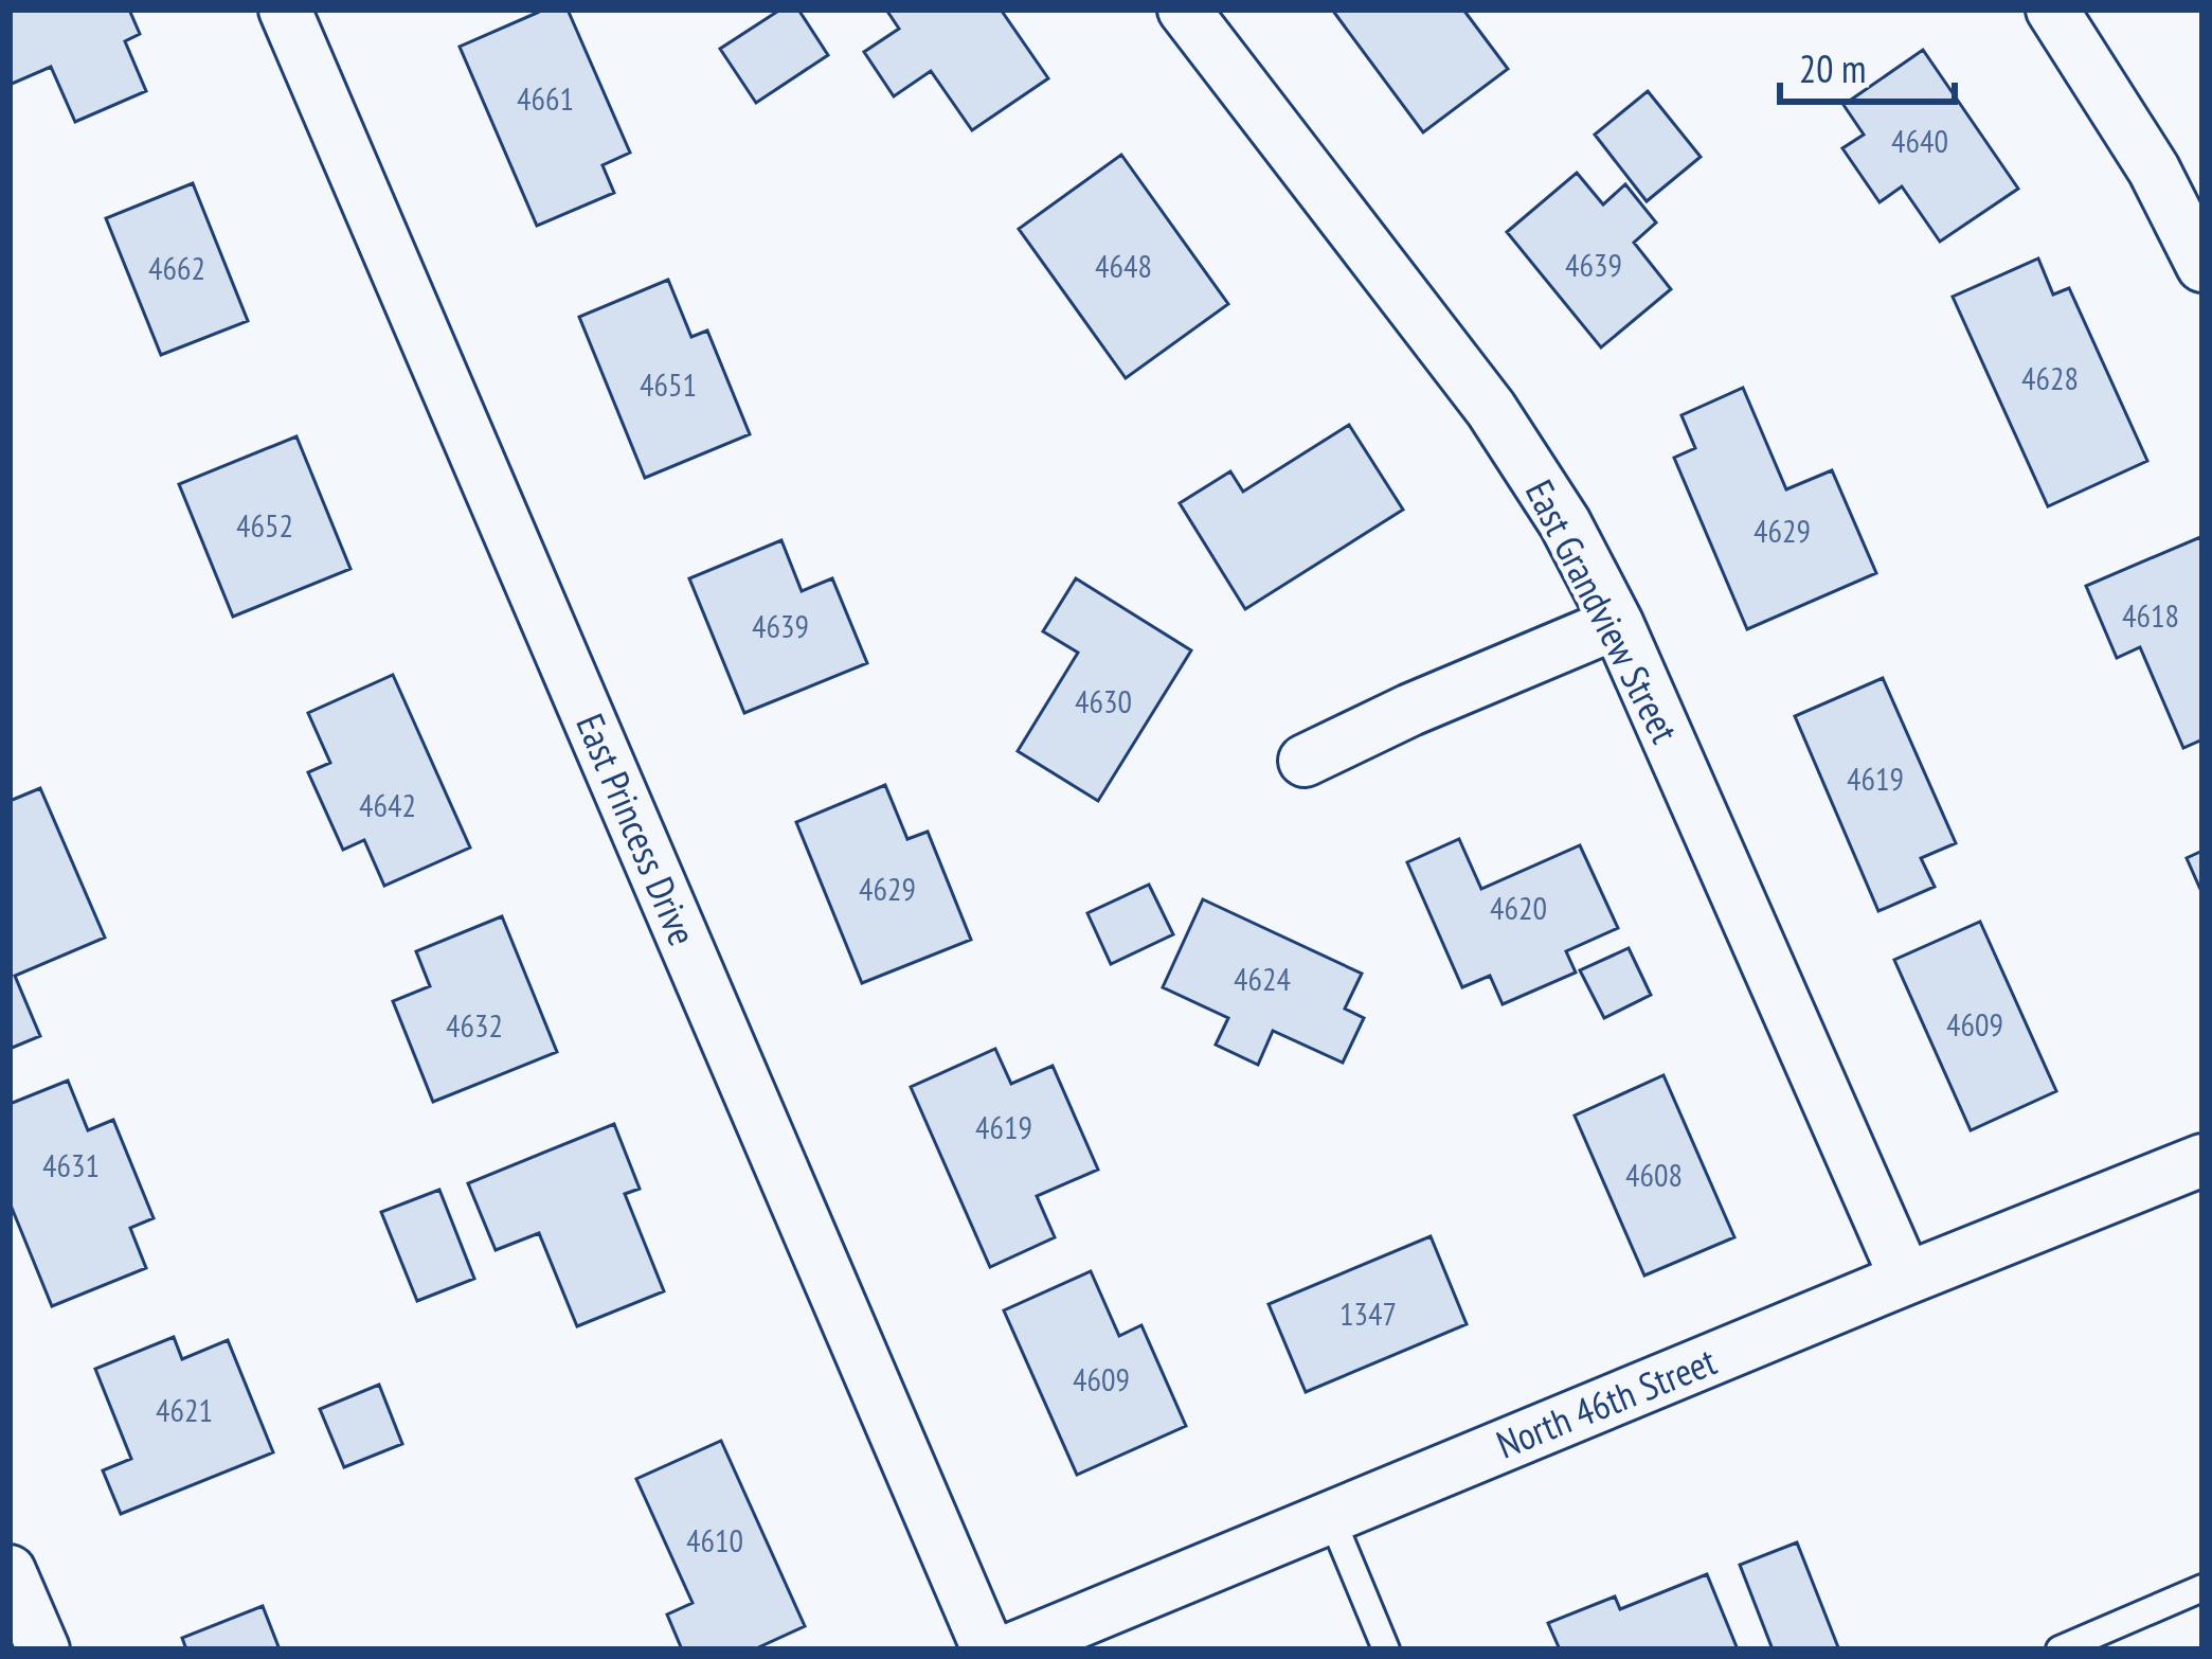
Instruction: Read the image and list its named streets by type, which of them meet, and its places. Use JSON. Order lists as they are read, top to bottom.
{
  "streets": {
    "street": ["East Grandview Street", "East Princess Drive", "North 46th Street"]
  },
  "crossings": [
    ["East Grandview Street", "North 46th Street"]
  ],
  "house_numbers": [
    "4661",
    "4640",
    "4639",
    "4648",
    "4662",
    "4628",
    "4651",
    "4652",
    "4629",
    "4618",
    "4639",
    "4630",
    "4619",
    "4642",
    "4629",
    "4620",
    "4624",
    "4609",
    "4632",
    "4619",
    "4631",
    "4608",
    "1347",
    "4609",
    "4621",
    "4610"
  ],
  "scale_bar": "20 m"
}
